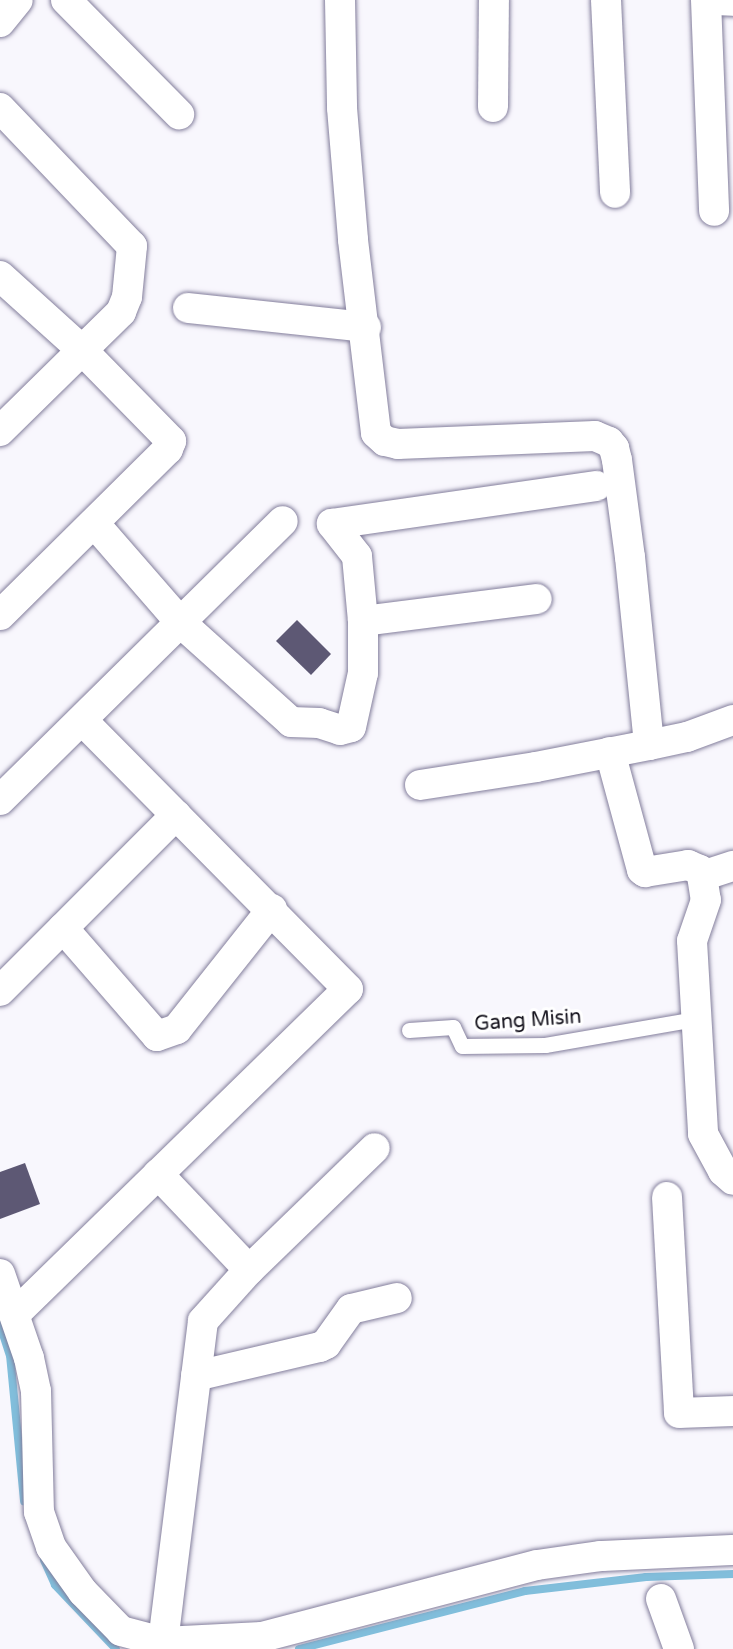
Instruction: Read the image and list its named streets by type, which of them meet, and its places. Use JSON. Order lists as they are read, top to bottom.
{
  "streets": {
    "lane": ["Gang Misin"]
  }
}
